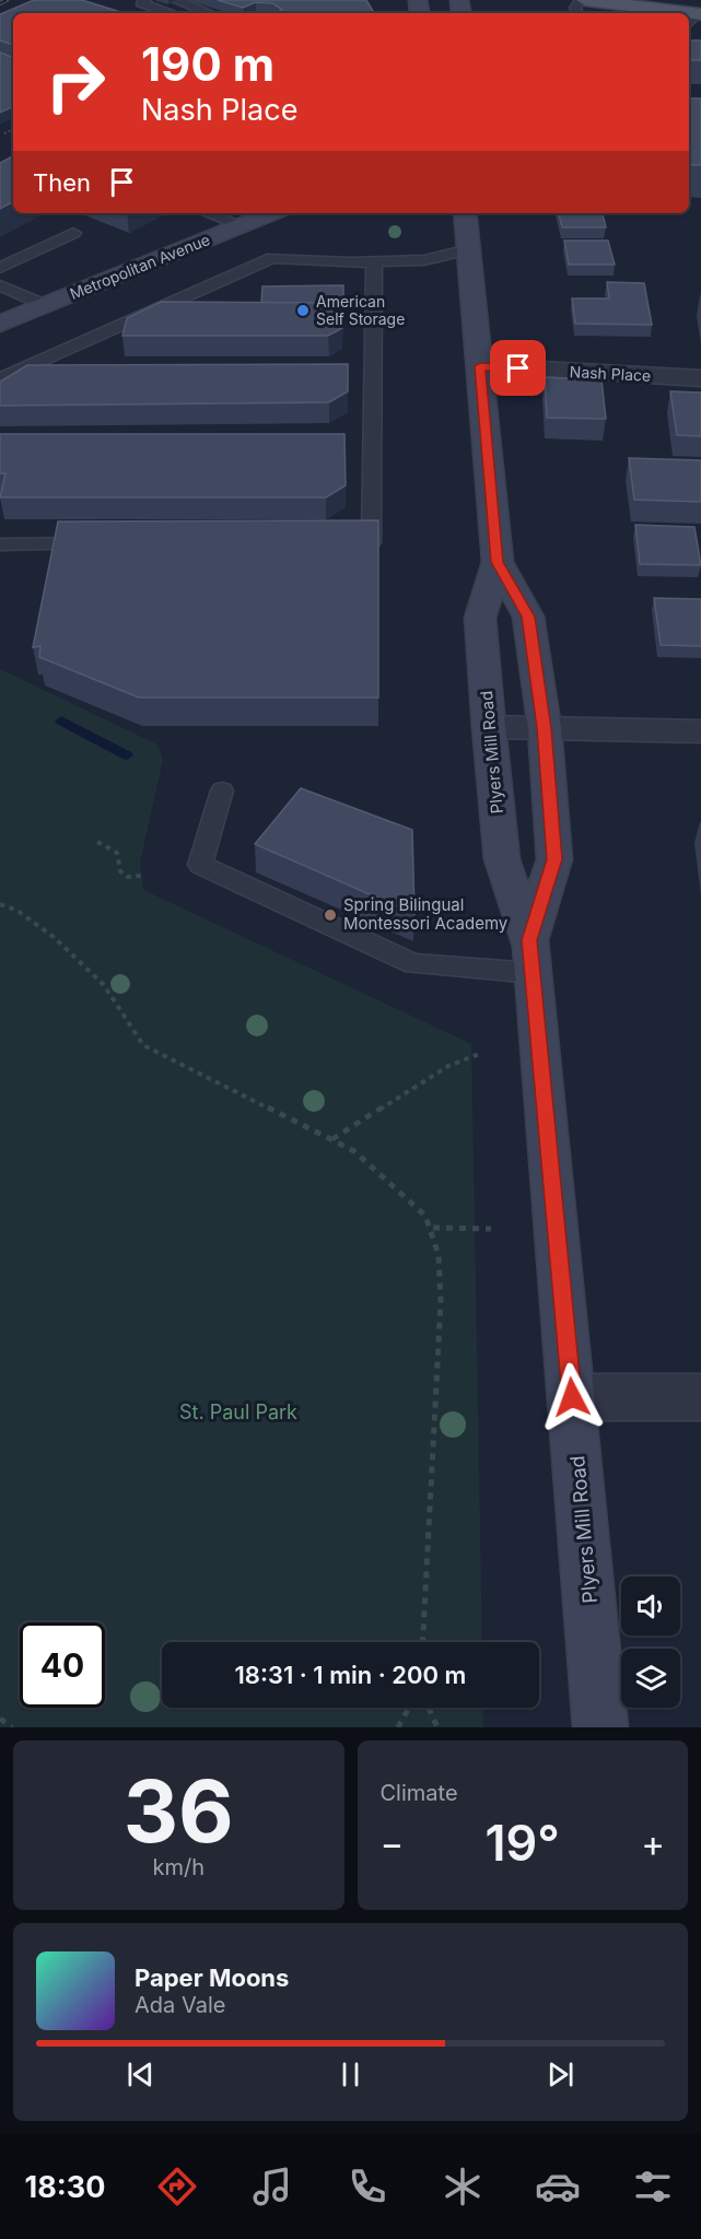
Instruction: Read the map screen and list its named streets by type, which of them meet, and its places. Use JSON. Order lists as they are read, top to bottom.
{
  "streets": {
    "street": ["Metropolitan Avenue", "Nash Place", "Plyers Mill Road"]
  },
  "crossings": [
    ["Nash Place", "Plyers Mill Road"]
  ],
  "parks": ["St. Paul Park"],
  "places": ["American Self Storage", "Spring Bilingual Montessori Academy"],
  "page": {
    "turn": ["190 m", "Nash Place"],
    "then": "Then",
    "limit": "40",
    "trip": "18:31 · 1 min · 200 m",
    "tile": [
      ["36", "km/h"],
      "Climate"
    ],
    "heat": ["−", "19°", "+"],
    "song": ["Paper Moons", "Ada Vale"],
    "tabs": "18:30"
  }
}
